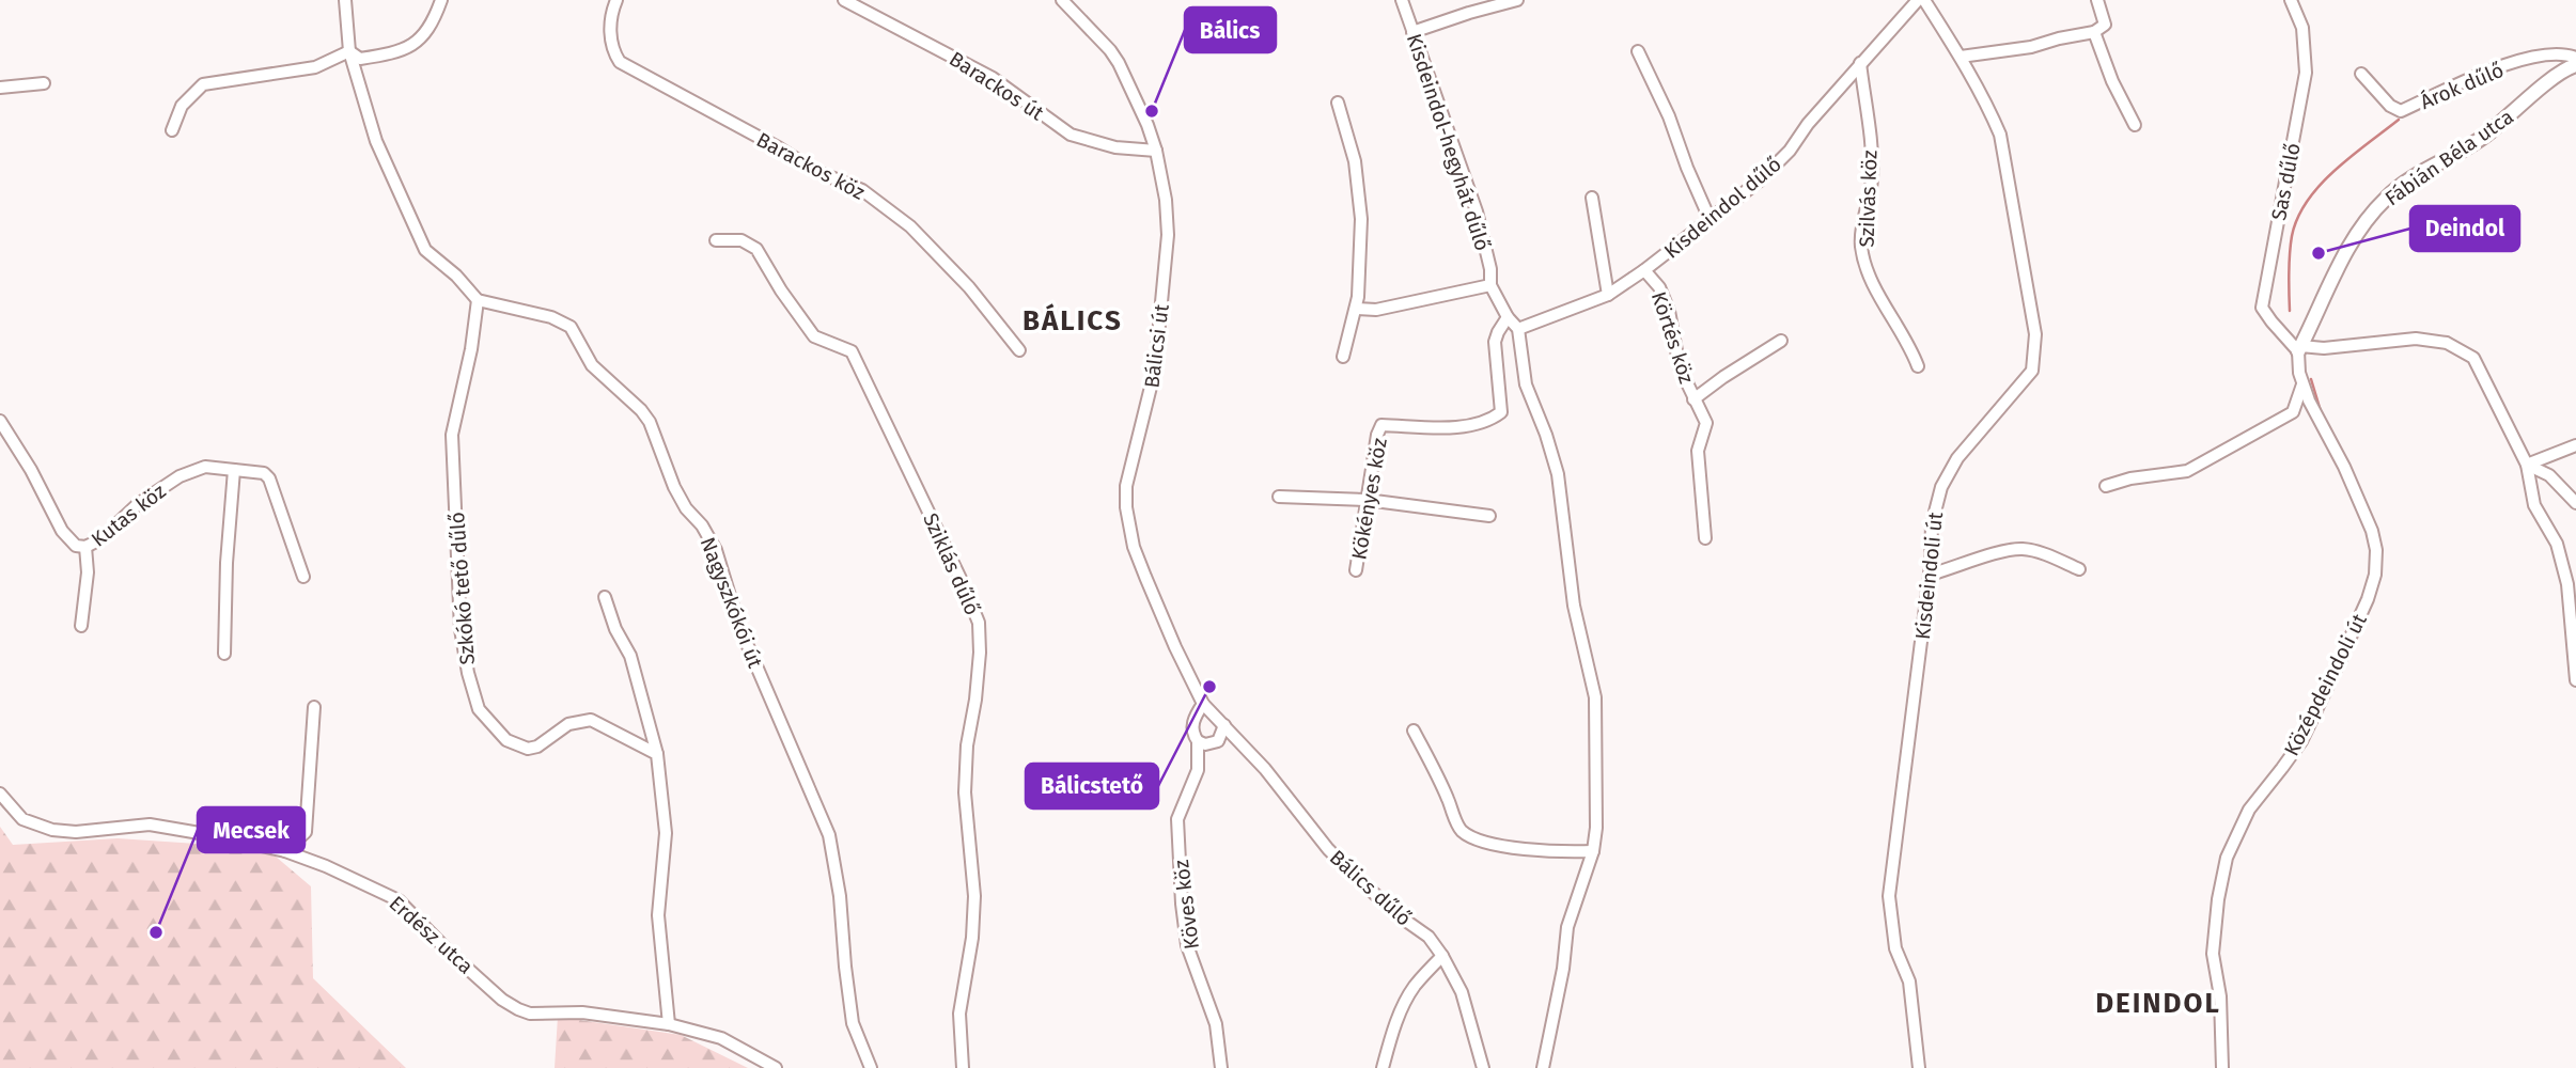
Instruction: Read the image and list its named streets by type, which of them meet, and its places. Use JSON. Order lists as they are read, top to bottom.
{
  "streets": {
    "street": [
      "Barackos út",
      "Árok dűlő",
      "Kisdeindol-hegyhát dűlő",
      "Fábián Béla utca",
      "Barackos köz",
      "Sas dűlő",
      "Szilvás köz",
      "Kisdeindol dűlő",
      "Körtés köz",
      "Bálicsi út",
      "Kökényes köz",
      "Kutas köz",
      "Sziklás dűlő",
      "Kisdeindoli út",
      "Szkókó tető dűlő",
      "Nagyszkókói út",
      "Középdeindoli út",
      "Bálics dűlő",
      "Köves köz",
      "Erdész utca"
    ]
  },
  "crossings": [
    ["Barackos út", "Bálicsi út"],
    ["Kisdeindol-hegyhát dűlő", "Kisdeindol dűlő"],
    ["Kisdeindol-hegyhát dűlő", "Kökényes köz"],
    ["Fábián Béla utca", "Sas dűlő"],
    ["Fábián Béla utca", "Középdeindoli út"],
    ["Sas dűlő", "Középdeindoli út"],
    ["Szilvás köz", "Kisdeindol dűlő"],
    ["Kisdeindol dűlő", "Körtés köz"],
    ["Bálicsi út", "Bálics dűlő"],
    ["Szkókó tető dűlő", "Nagyszkókói út"]
  ],
  "districts": ["BÁLICS", "DEINDOL"],
  "places": [
    "Bálics",
    "Deindol",
    "Bálicstető",
    "Mecsek"
  ]
}
